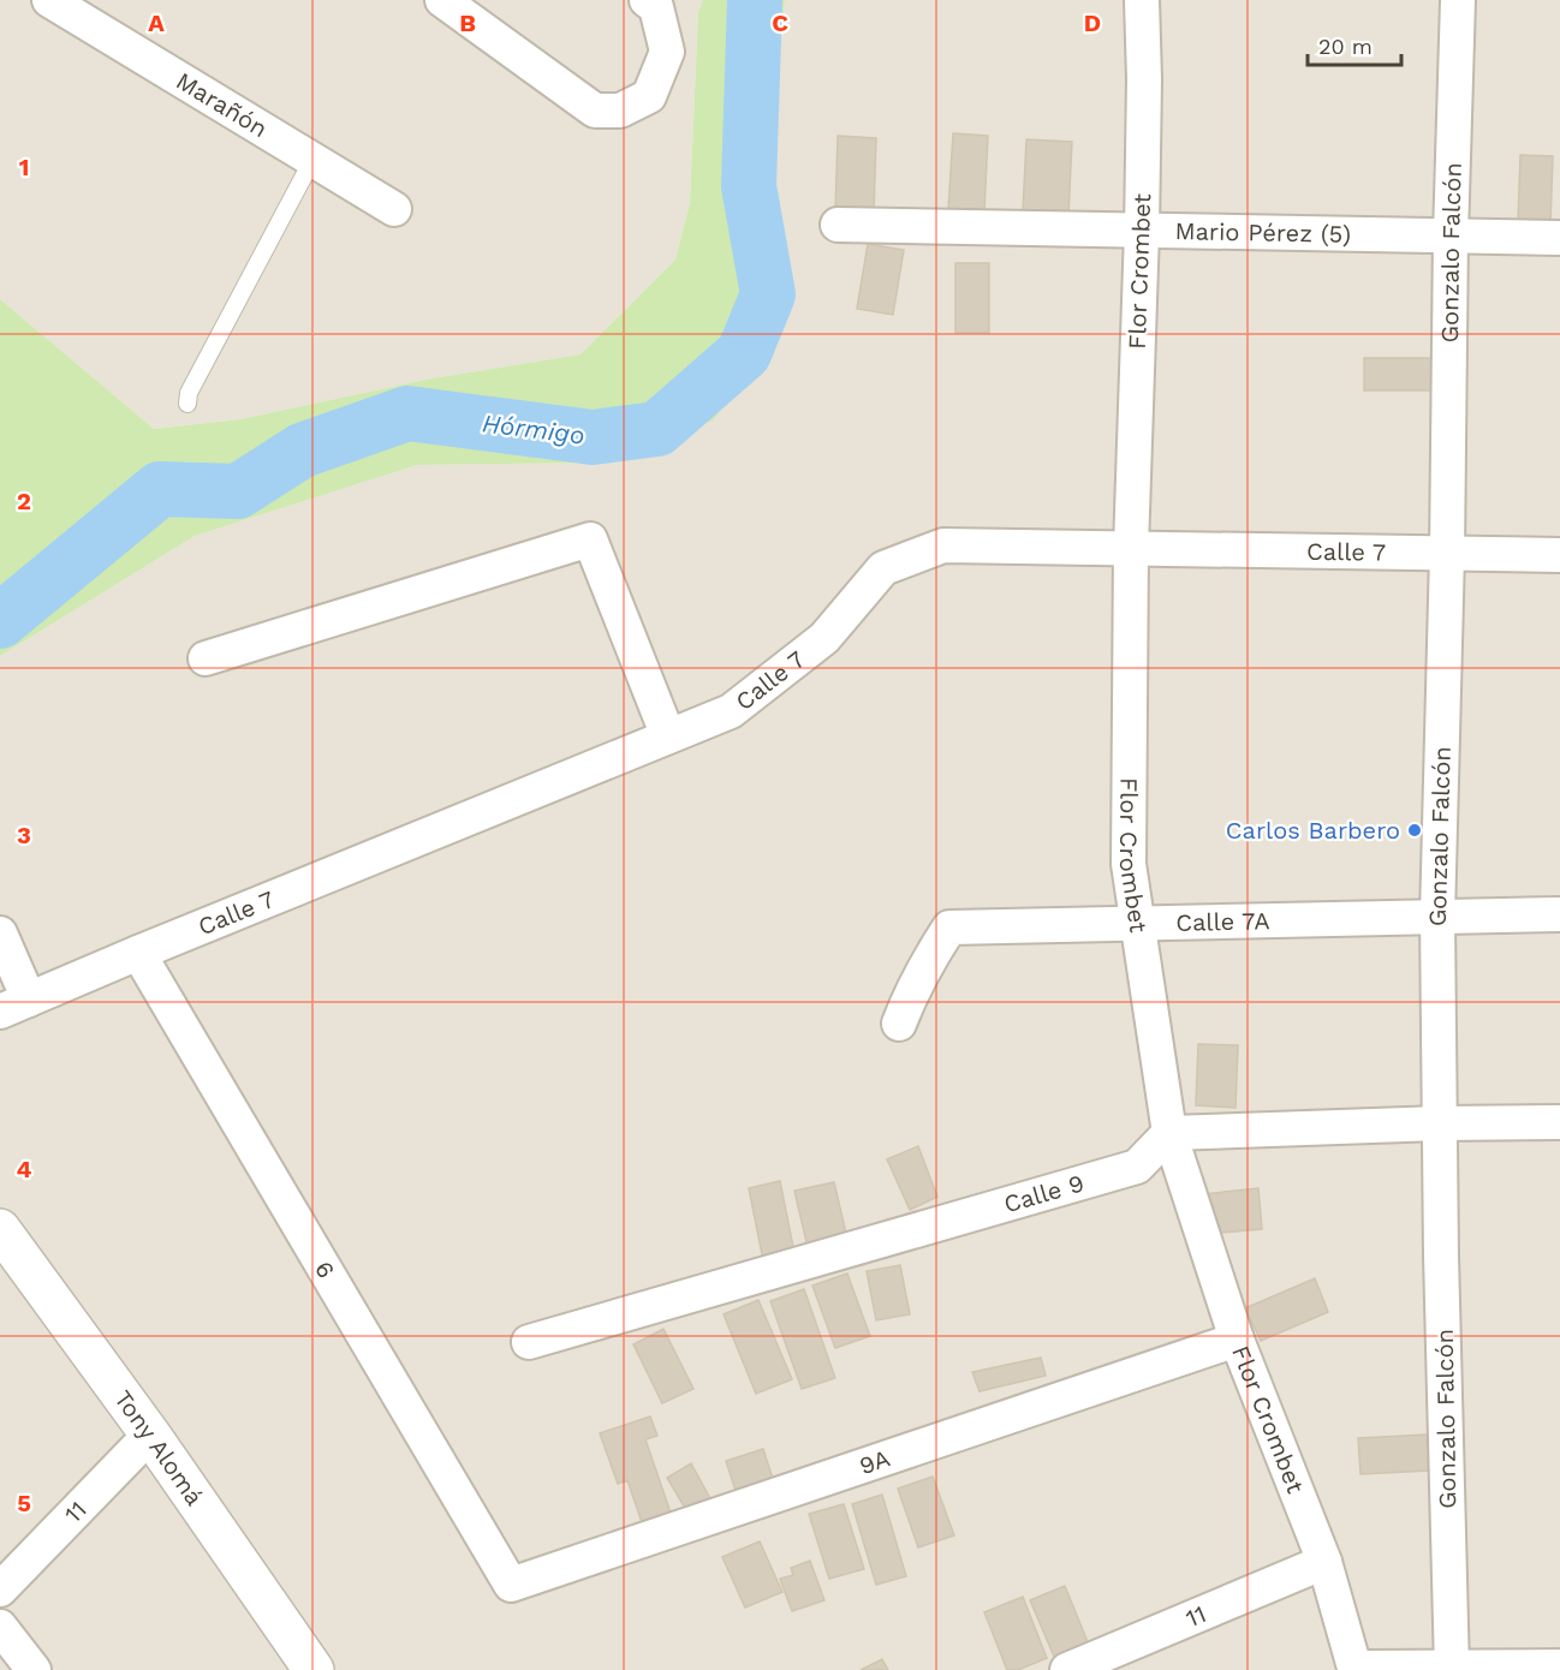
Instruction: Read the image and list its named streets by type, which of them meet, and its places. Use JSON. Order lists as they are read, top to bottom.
{
  "streets": {
    "street": [
      "Marañón",
      "Mario Pérez (5)",
      "Gonzalo Falcón",
      "Flor Crombet",
      "Calle 7",
      "Calle 7A",
      "Calle 9",
      "6",
      "Tony Alomá",
      "9A",
      "11"
    ]
  },
  "crossings": [
    ["Mario Pérez (5)", "Gonzalo Falcón"],
    ["Mario Pérez (5)", "Flor Crombet"],
    ["Gonzalo Falcón", "Calle 7"],
    ["Gonzalo Falcón", "Calle 7A"],
    ["Flor Crombet", "Calle 7"],
    ["Flor Crombet", "Calle 7A"],
    ["Flor Crombet", "Calle 9"],
    ["Flor Crombet", "9A"],
    ["Flor Crombet", "11"],
    ["Calle 7", "6"],
    ["6", "9A"],
    ["Tony Alomá", "11"]
  ],
  "water": ["Hórmigo"],
  "places": ["Carlos Barbero"],
  "scale_bar": "20 m",
  "grid": {
    "columns": [
      "A",
      "B",
      "C",
      "D"
    ],
    "rows": [
      "1",
      "2",
      "3",
      "4",
      "5"
    ]
  }
}
